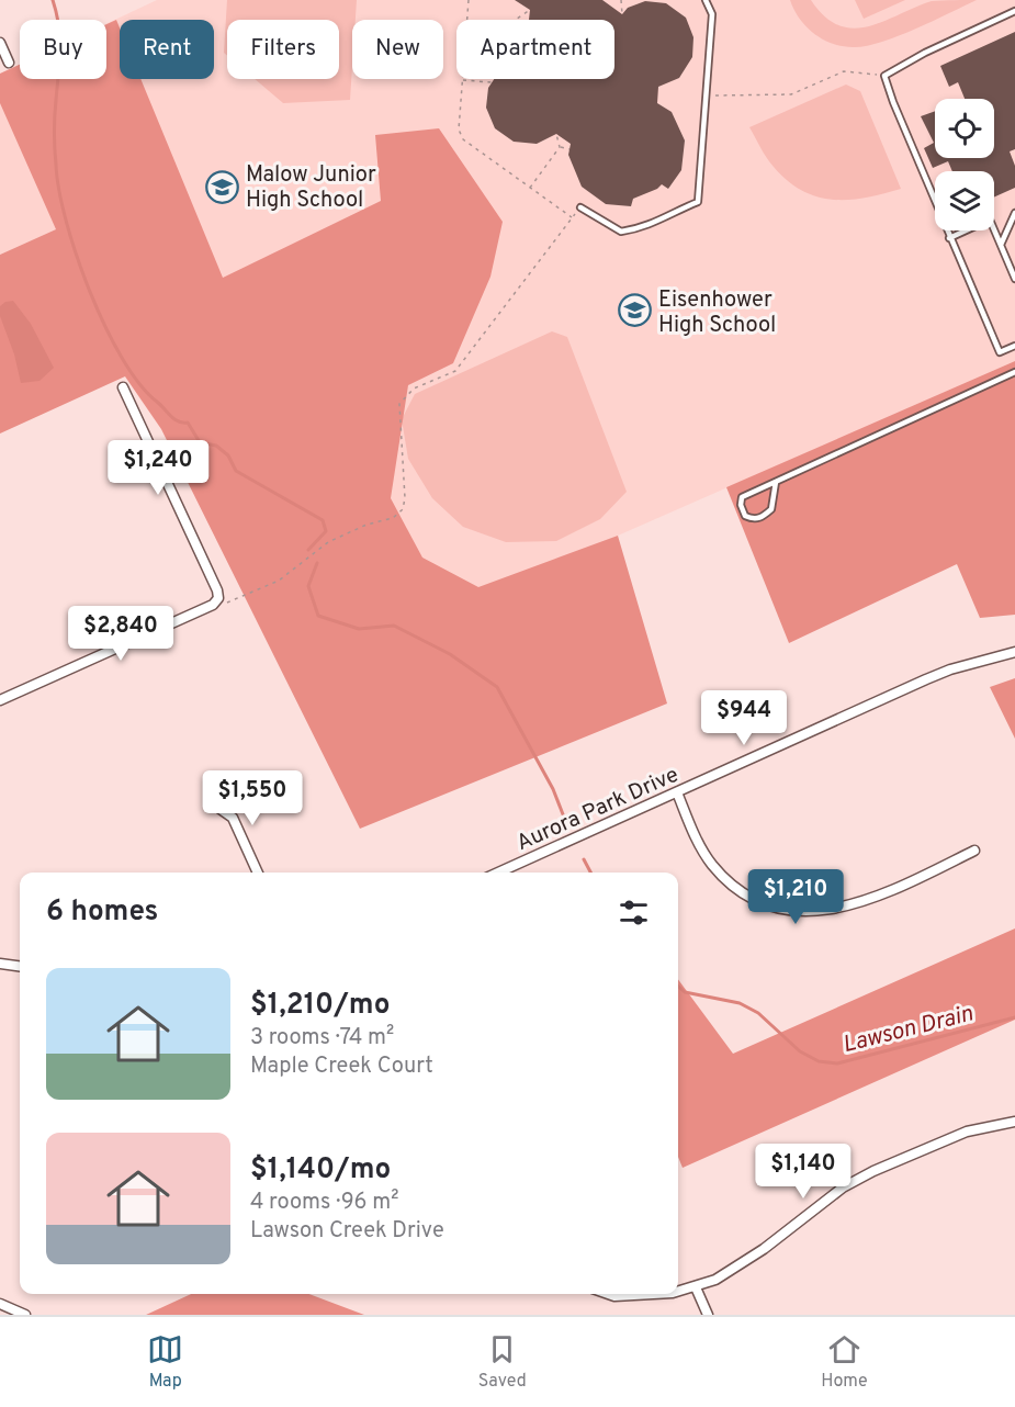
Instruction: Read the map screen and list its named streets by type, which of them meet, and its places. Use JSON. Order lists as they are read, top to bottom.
{
  "streets": {
    "street": ["Aurora Park Drive"]
  },
  "water": ["Lawson Drain"],
  "places": {
    "school or university": ["Malow Junior High School", "Eisenhower High School"]
  },
  "page": {
    "chip": [
      "Buy",
      "Rent",
      "Filters",
      "New",
      "Apartment"
    ],
    "price": [
      "$1,240",
      "$2,840",
      "$944",
      "$1,550",
      "$1,210",
      "$1,140"
    ],
    "heading": "6 homes",
    "list": [
      {
        "name": "$1,210/mo",
        "note": "3 rooms · 74 m² · Maple Creek Court"
      },
      {
        "name": "$1,140/mo",
        "note": "4 rooms · 96 m² · Lawson Creek Drive"
      }
    ],
    "tabs": ["Map", "Saved", "Home"]
  }
}
